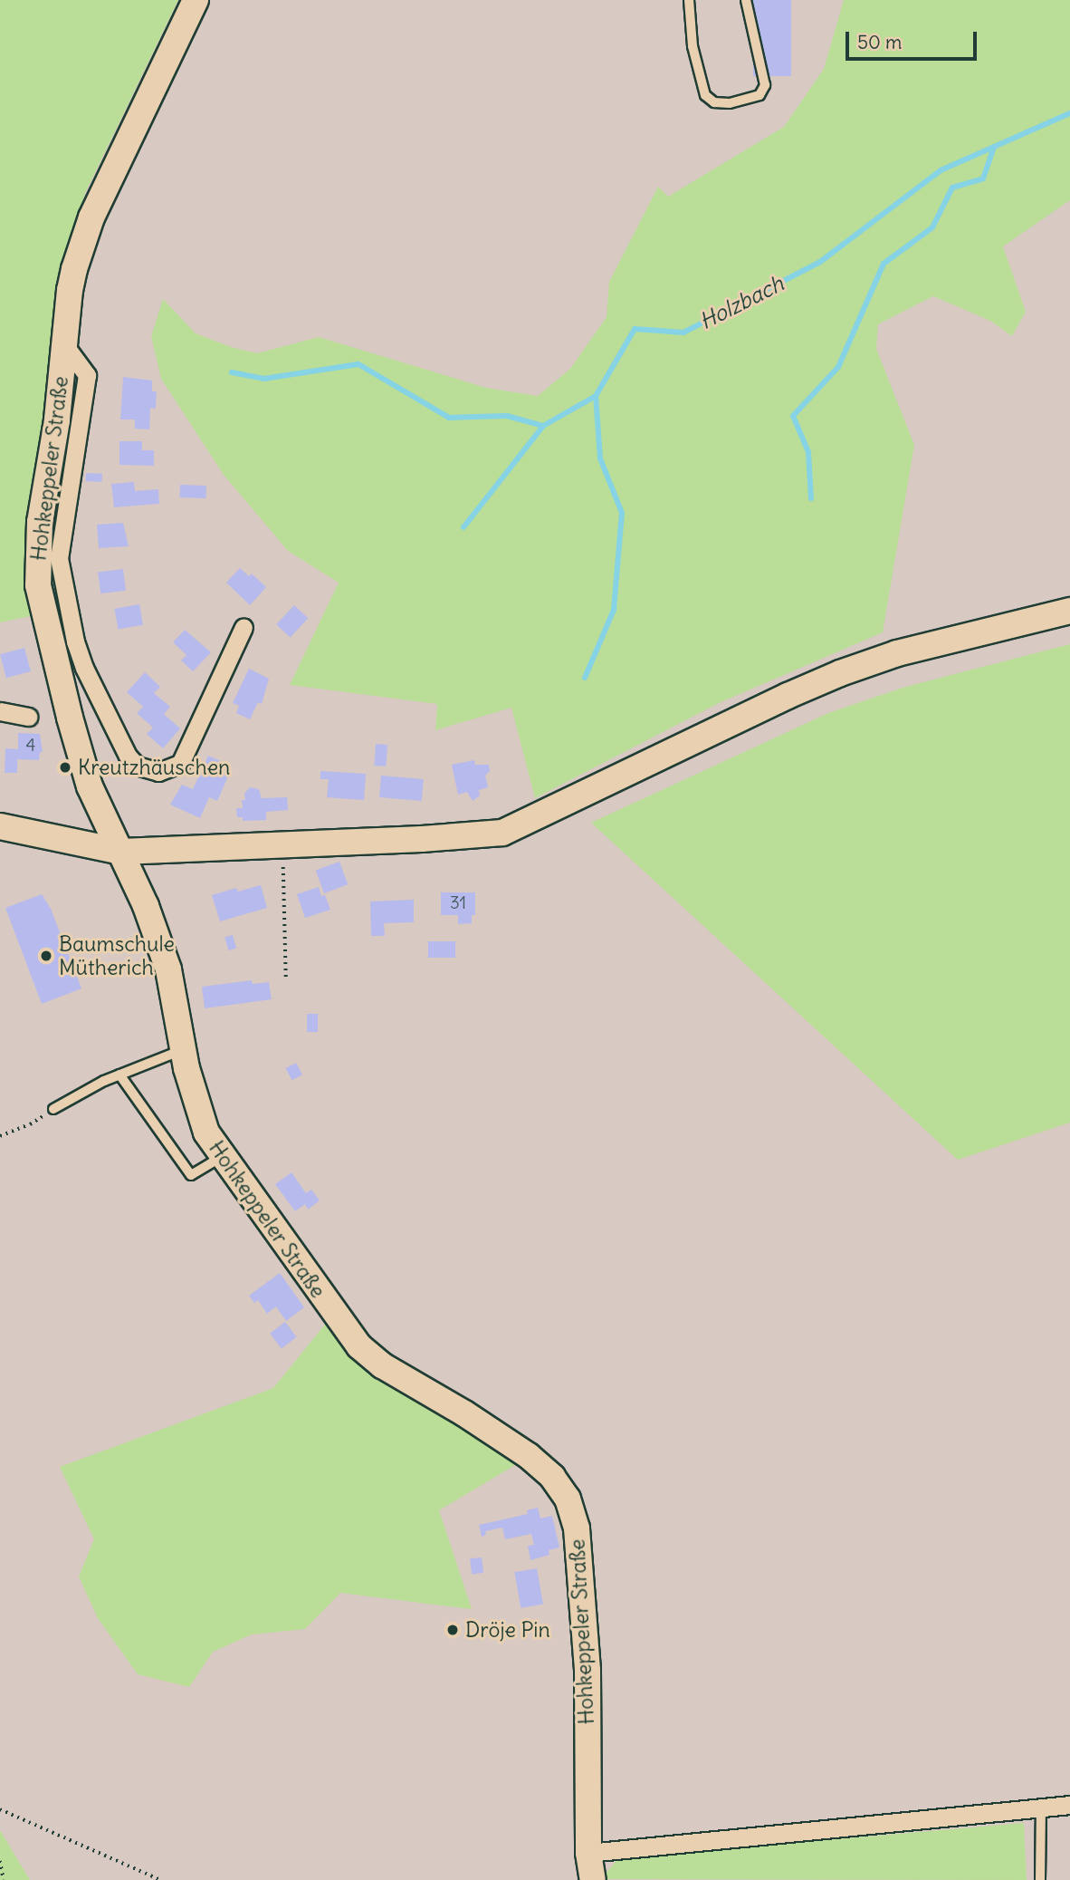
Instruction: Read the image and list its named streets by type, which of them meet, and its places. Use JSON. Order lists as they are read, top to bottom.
{
  "streets": {
    "street": ["Hohkeppeler Straße"]
  },
  "water": ["Holzbach"],
  "places": ["Kreutzhäuschen", "Baumschule Mütherich", "Dröje Pin"],
  "house_numbers": ["4", "31"],
  "scale_bar": "50 m"
}
